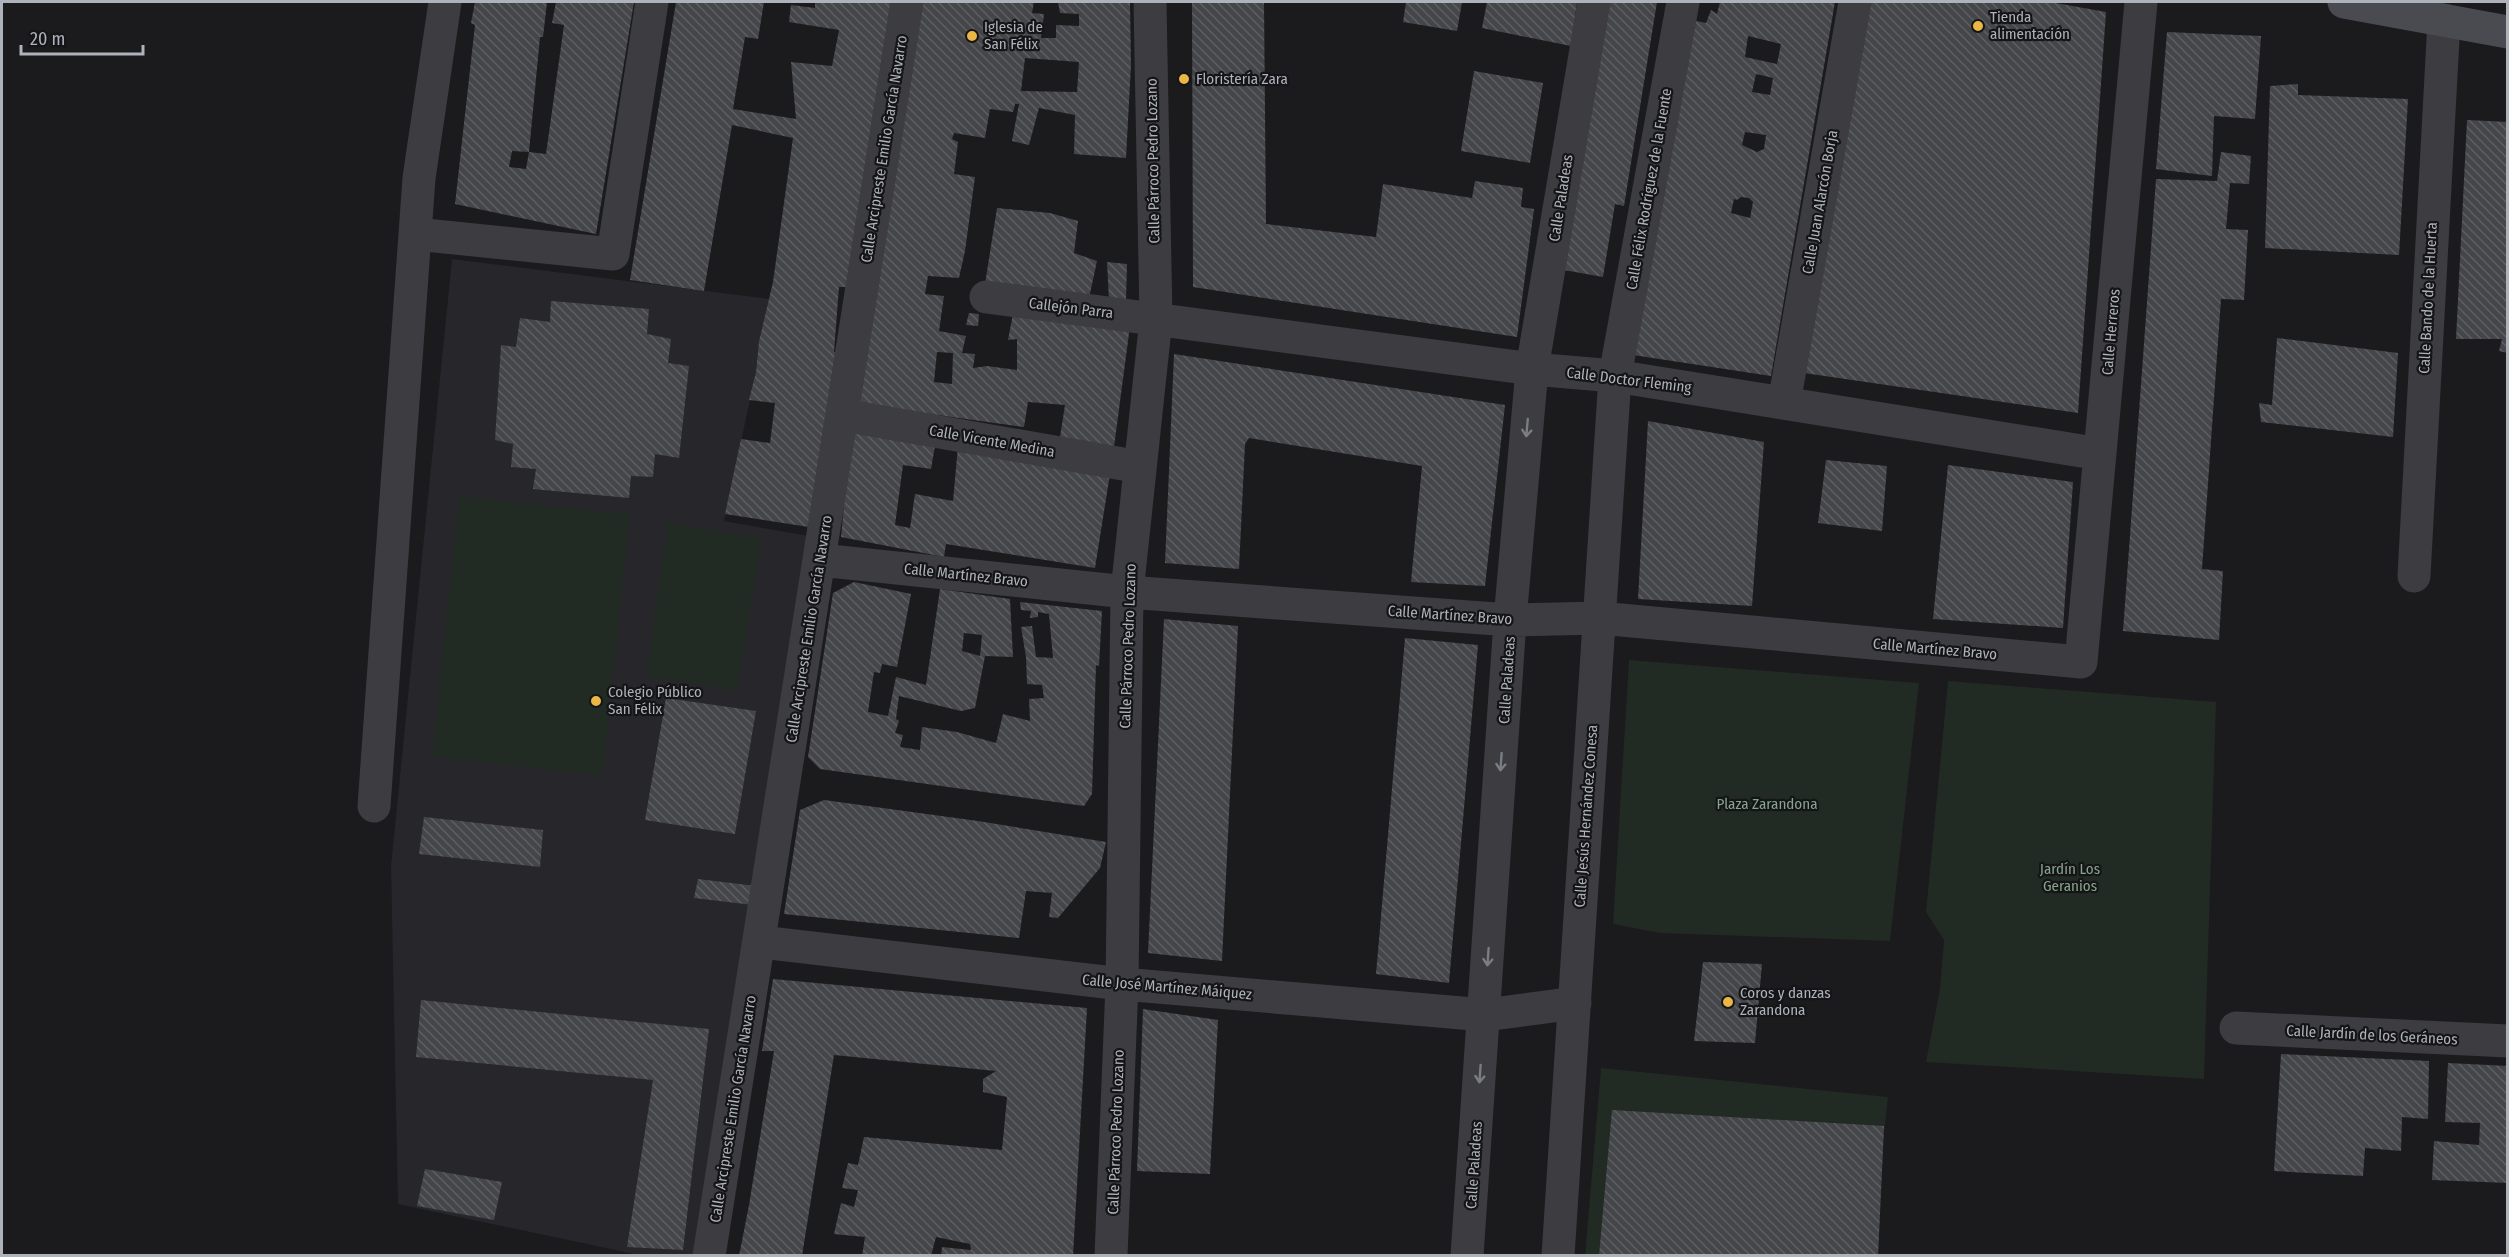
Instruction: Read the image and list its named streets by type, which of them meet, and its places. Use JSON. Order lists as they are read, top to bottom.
{
  "streets": {
    "street": [
      "Calle Arcipreste Emilio García Navarro",
      "Calle Párroco Pedro Lozano",
      "Calle Félix Rodríguez de la Fuente",
      "Calle Paladeas",
      "Calle Juan Alarcón Borja",
      "Calle Bando de la Huerta",
      "Callejón Parra",
      "Calle Herreros",
      "Calle Doctor Fleming",
      "Calle Vicente Medina",
      "Calle Martínez Bravo",
      "Calle Jesús Hernández Conesa",
      "Calle José Martínez Máiquez",
      "Calle Jardín de los Geráneos"
    ]
  },
  "crossings": [
    ["Calle Arcipreste Emilio García Navarro", "Calle Vicente Medina"],
    ["Calle Arcipreste Emilio García Navarro", "Calle Martínez Bravo"],
    ["Calle Arcipreste Emilio García Navarro", "Calle José Martínez Máiquez"],
    ["Calle Párroco Pedro Lozano", "Callejón Parra"],
    ["Calle Párroco Pedro Lozano", "Calle Doctor Fleming"],
    ["Calle Párroco Pedro Lozano", "Calle Vicente Medina"],
    ["Calle Párroco Pedro Lozano", "Calle Martínez Bravo"],
    ["Calle Párroco Pedro Lozano", "Calle José Martínez Máiquez"],
    ["Calle Félix Rodríguez de la Fuente", "Calle Doctor Fleming"],
    ["Calle Félix Rodríguez de la Fuente", "Calle Jesús Hernández Conesa"],
    ["Calle Paladeas", "Calle Doctor Fleming"],
    ["Calle Paladeas", "Calle Martínez Bravo"],
    ["Calle Paladeas", "Calle José Martínez Máiquez"],
    ["Calle Juan Alarcón Borja", "Calle Doctor Fleming"],
    ["Callejón Parra", "Calle Doctor Fleming"],
    ["Calle Herreros", "Calle Doctor Fleming"],
    ["Calle Herreros", "Calle Martínez Bravo"],
    ["Calle Doctor Fleming", "Calle Jesús Hernández Conesa"],
    ["Calle Martínez Bravo", "Calle Jesús Hernández Conesa"],
    ["Calle Jesús Hernández Conesa", "Calle José Martínez Máiquez"]
  ],
  "one_way": ["Calle Paladeas"],
  "parks": ["Plaza Zarandona", "Jardín Los Geranios"],
  "places": [
    "Tienda alimentación",
    "Iglesia de San Félix",
    "Floristería Zara",
    "Colegio Público San Félix",
    "Coros y danzas Zarandona"
  ],
  "scale_bar": "20 m"
}
